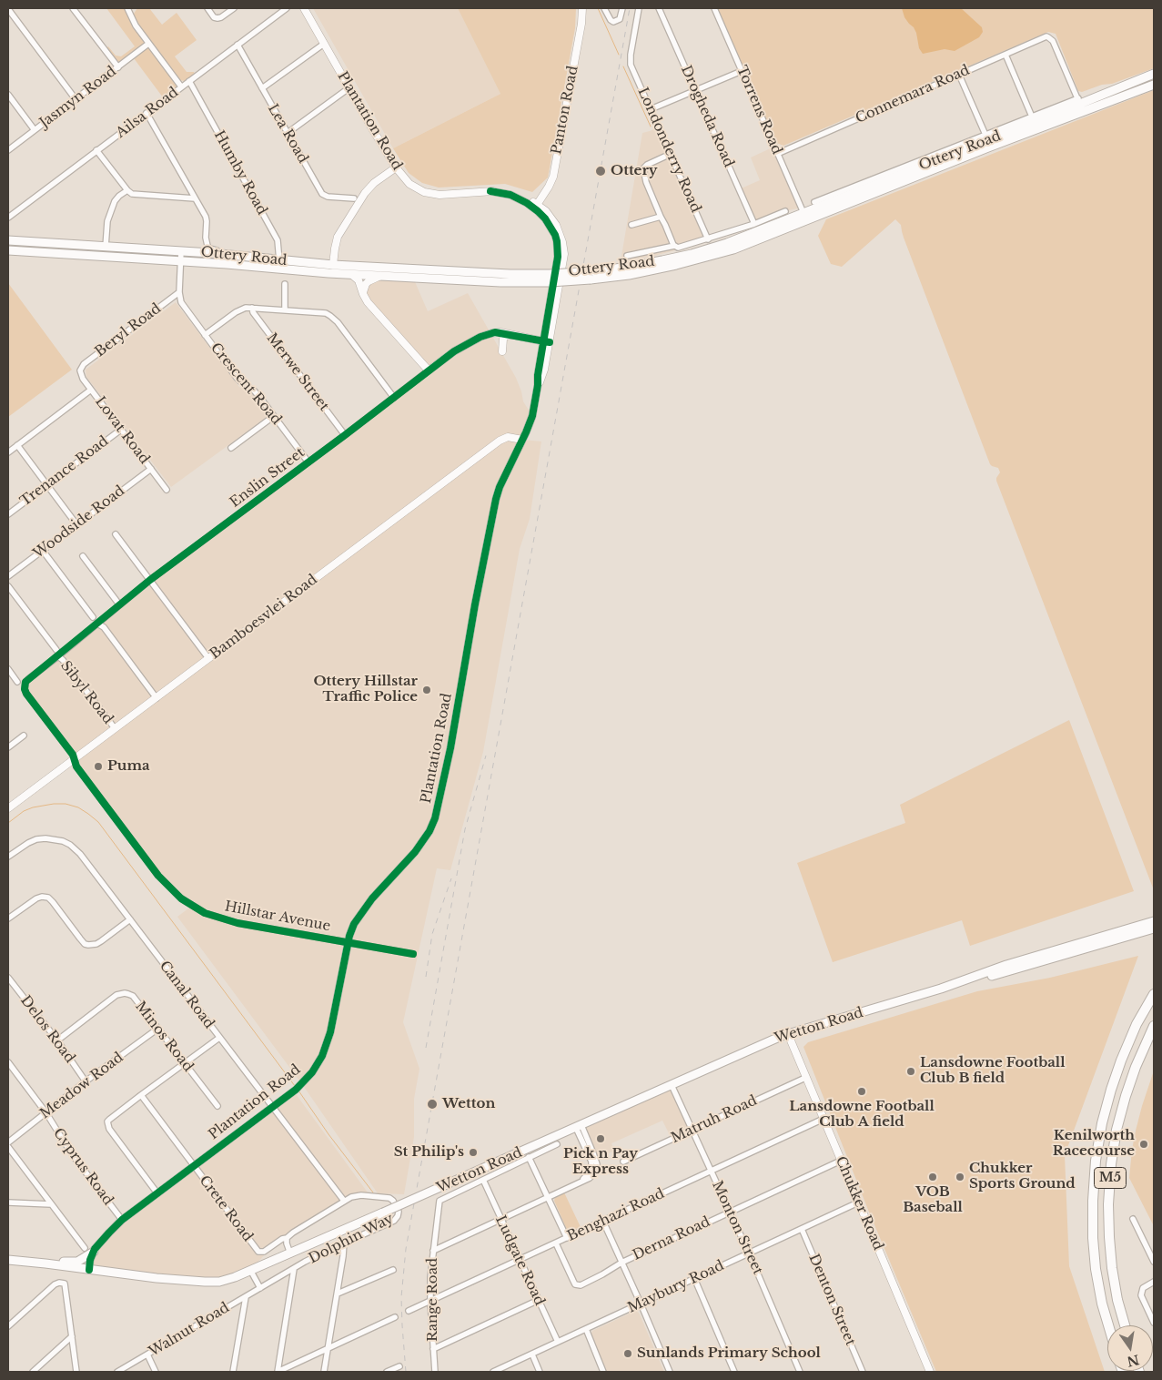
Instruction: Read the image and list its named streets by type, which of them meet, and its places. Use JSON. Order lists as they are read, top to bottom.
{
  "streets": {
    "highway": ["M5"],
    "main road": ["Ottery Road", "Wetton Road"],
    "street": [
      "Connemara Road",
      "Jasmyn Road",
      "Panton Road",
      "Torrens Road",
      "Ailsa Road",
      "Drogheda Road",
      "Plantation Road",
      "Lea Road",
      "Londonderry Road",
      "Humby Road",
      "Beryl Road",
      "Merwe Street",
      "Crescent Road",
      "Lovat Road",
      "Trenance Road",
      "Enslin Street",
      "Woodside Road",
      "Bamboesvlei Road",
      "Sibyl Road",
      "Hillstar Avenue",
      "Canal Road",
      "Delos Road",
      "Minos Road",
      "Meadow Road",
      "Matruh Road",
      "Cyprus Road",
      "Chukker Road",
      "Crete Road",
      "Benghazi Road",
      "Monton Street",
      "Dolphin Way",
      "Derna Road",
      "Ludgate Road",
      "Maybury Road",
      "Range Road",
      "Denton Street",
      "Walnut Road"
    ]
  },
  "crossings": [
    ["Connemara Road", "Torrens Road"],
    ["Connemara Road", "Ottery Road"],
    ["Panton Road", "Plantation Road"],
    ["Torrens Road", "Ottery Road"],
    ["Ailsa Road", "Lea Road"],
    ["Ailsa Road", "Humby Road"],
    ["Plantation Road", "Enslin Street"],
    ["Plantation Road", "Bamboesvlei Road"],
    ["Plantation Road", "Hillstar Avenue"],
    ["Plantation Road", "Canal Road"],
    ["Plantation Road", "Wetton Road"],
    ["Plantation Road", "Cyprus Road"],
    ["Plantation Road", "Crete Road"],
    ["Ottery Road", "Humby Road"],
    ["Ottery Road", "Crescent Road"],
    ["Beryl Road", "Crescent Road"],
    ["Beryl Road", "Lovat Road"],
    ["Merwe Street", "Enslin Street"],
    ["Crescent Road", "Enslin Street"],
    ["Lovat Road", "Trenance Road"],
    ["Lovat Road", "Woodside Road"],
    ["Enslin Street", "Sibyl Road"],
    ["Enslin Street", "Hillstar Avenue"],
    ["Bamboesvlei Road", "Sibyl Road"],
    ["Bamboesvlei Road", "Hillstar Avenue"],
    ["Canal Road", "Dolphin Way"],
    ["Wetton Road", "Chukker Road"],
    ["Wetton Road", "Monton Street"],
    ["Wetton Road", "Dolphin Way"],
    ["Delos Road", "Minos Road"],
    ["Delos Road", "Meadow Road"],
    ["Minos Road", "Meadow Road"],
    ["Meadow Road", "Cyprus Road"],
    ["Matruh Road", "Chukker Road"],
    ["Matruh Road", "Monton Street"],
    ["Chukker Road", "Benghazi Road"],
    ["Chukker Road", "Derna Road"],
    ["Chukker Road", "Maybury Road"],
    ["Crete Road", "Dolphin Way"],
    ["Benghazi Road", "Monton Street"],
    ["Benghazi Road", "Derna Road"],
    ["Benghazi Road", "Ludgate Road"],
    ["Benghazi Road", "Range Road"],
    ["Monton Street", "Derna Road"],
    ["Monton Street", "Maybury Road"],
    ["Dolphin Way", "Walnut Road"],
    ["Ludgate Road", "Maybury Road"],
    ["Ludgate Road", "Range Road"],
    ["Maybury Road", "Denton Street"]
  ],
  "places": [
    "Ottery",
    "Ottery Hillstar Traffic Police",
    "Puma",
    "Lansdowne Football Club B field",
    "Lansdowne Football Club A field",
    "Wetton",
    "Pick n Pay Express",
    "Kenilworth Racecourse",
    "St Philip's",
    "VOB Baseball",
    "Chukker Sports Ground",
    "Sunlands Primary School"
  ],
  "north": "bottom"
}
